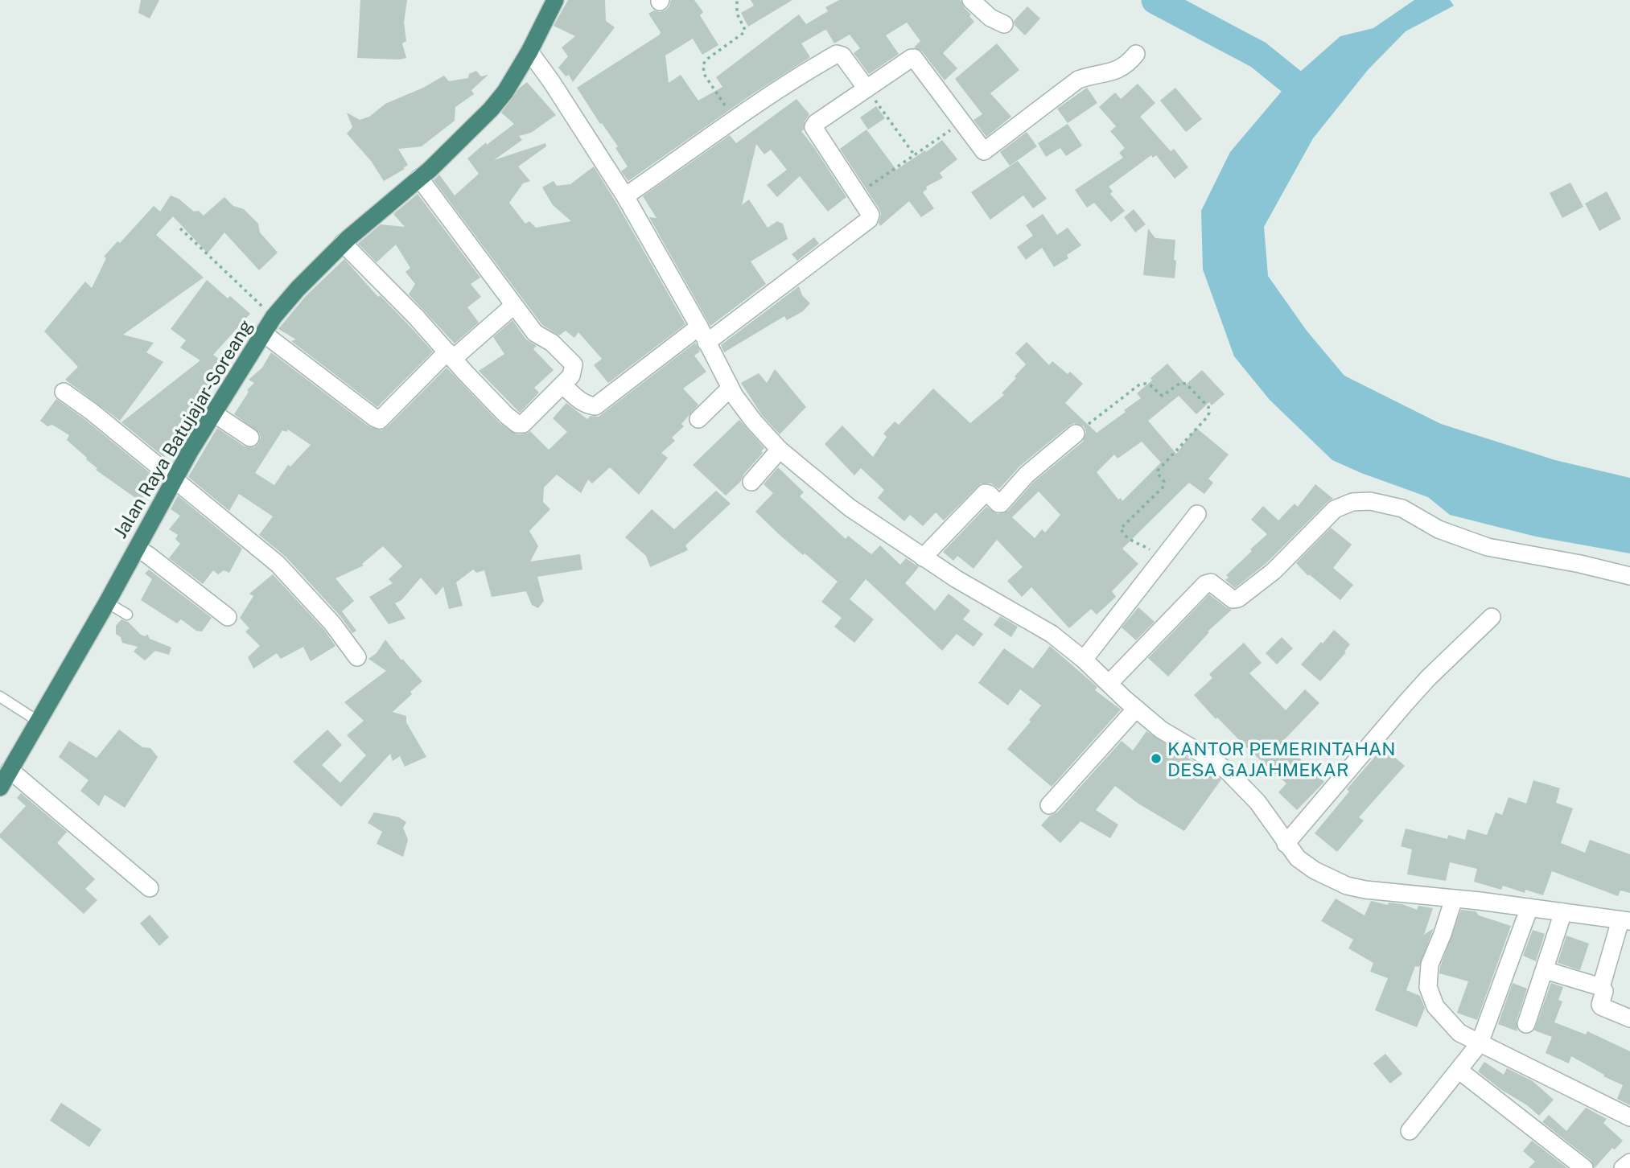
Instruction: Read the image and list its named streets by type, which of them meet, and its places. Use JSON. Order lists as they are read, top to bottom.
{
  "streets": {
    "highway": ["Jalan Raya Batujajar-Soreang"]
  },
  "places": ["KANTOR PEMERINTAHAN DESA GAJAHMEKAR"]
}
